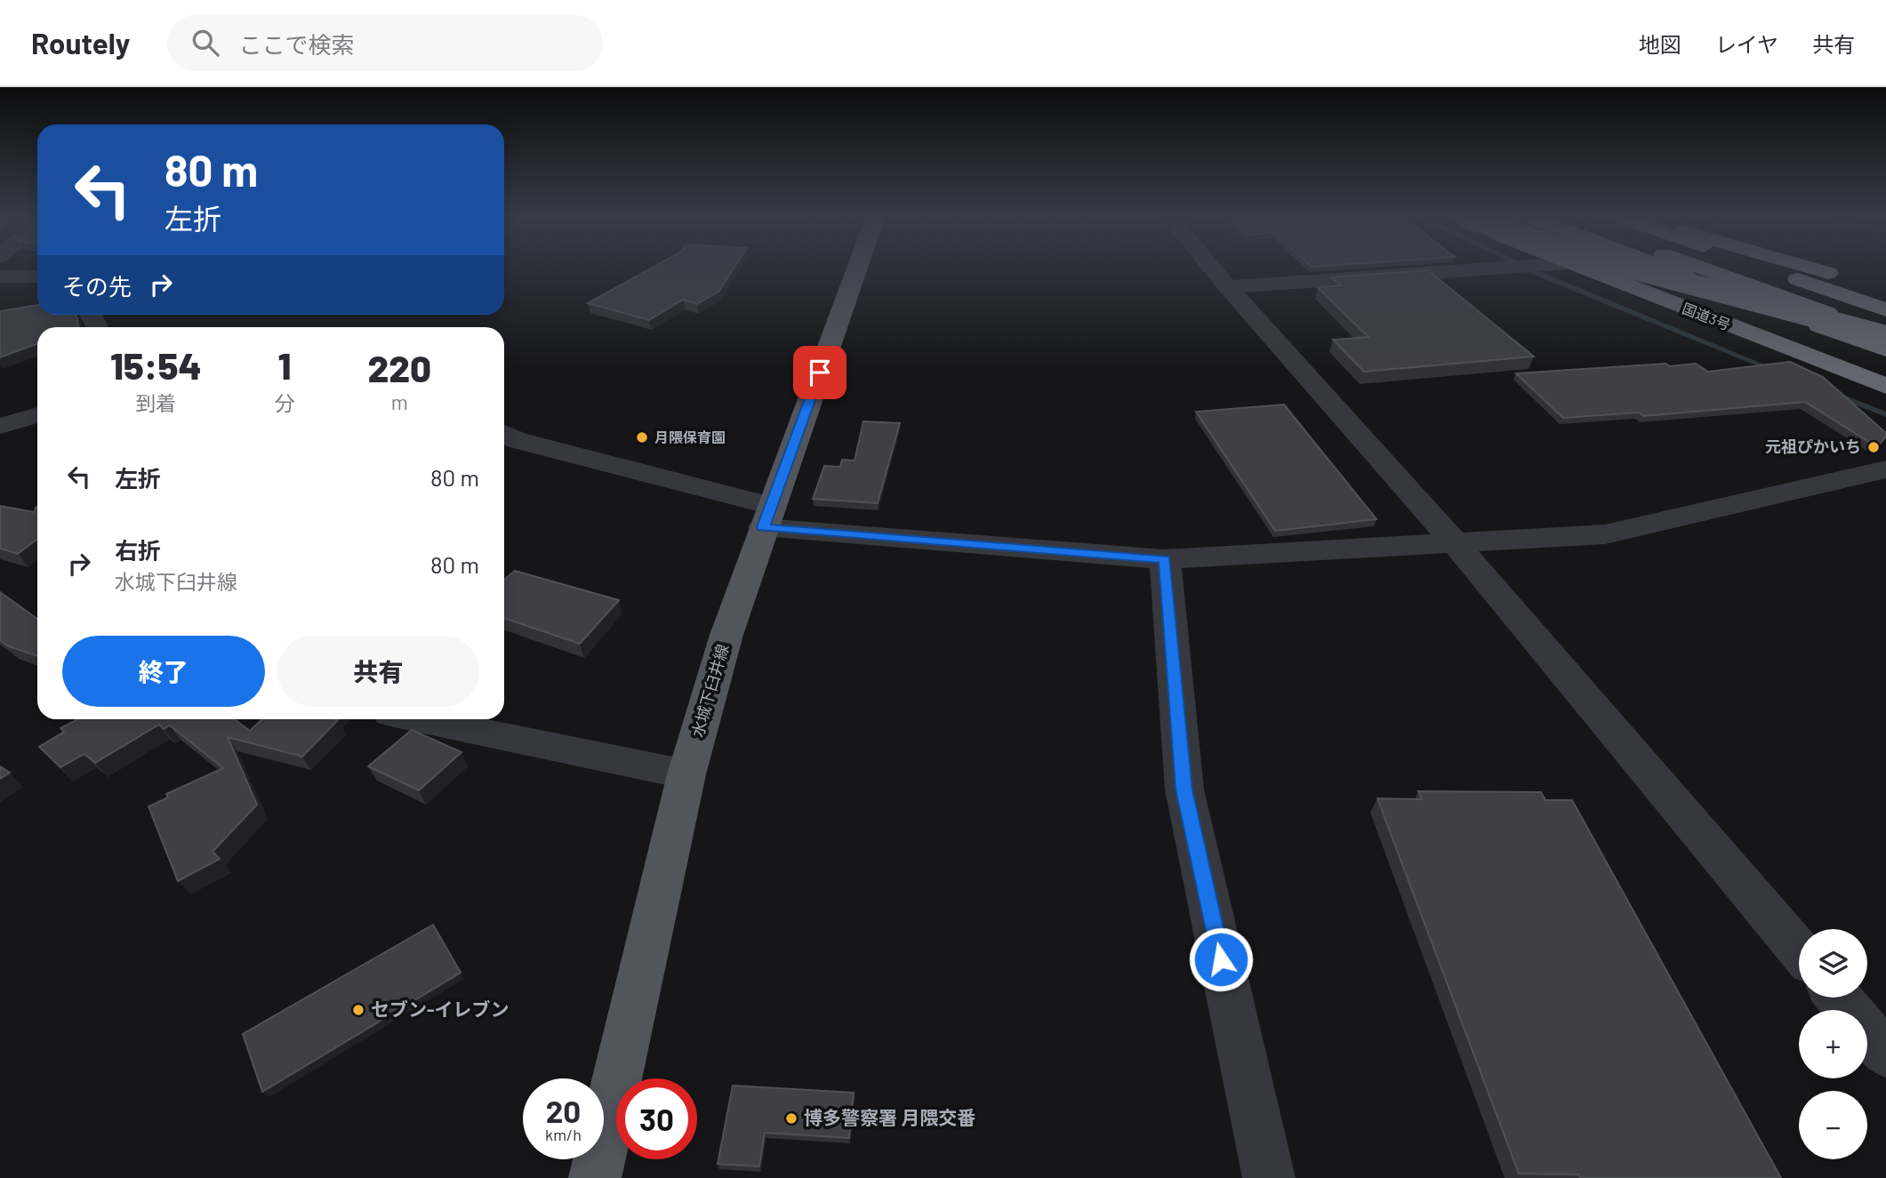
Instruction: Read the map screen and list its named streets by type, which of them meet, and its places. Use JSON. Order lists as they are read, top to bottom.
{
  "streets": {
    "highway": ["国道3号"],
    "main road": ["水城下臼井線"]
  },
  "places": [
    "月隈保育園",
    "元祖ぴかいち",
    "セブン-イレブン",
    "博多警察署 月隈交番"
  ],
  "page": {
    "header": "Routely",
    "search": "ここで検索",
    "nav": ["地図", "レイヤ", "共有"],
    "turn": ["80 m", "左折"],
    "then": "その先",
    "eta": [
      "15:54",
      "到着",
      "1",
      "分",
      "220",
      "m"
    ],
    "list": [
      {
        "name": "左折",
        "value": "80 m"
      },
      {
        "name": "右折",
        "note": "水城下臼井線",
        "value": "80 m"
      }
    ],
    "buttons": ["終了", "共有"],
    "map_buttons": ["+", "−"],
    "speed": "20 km/h",
    "limit": "30"
  }
}
